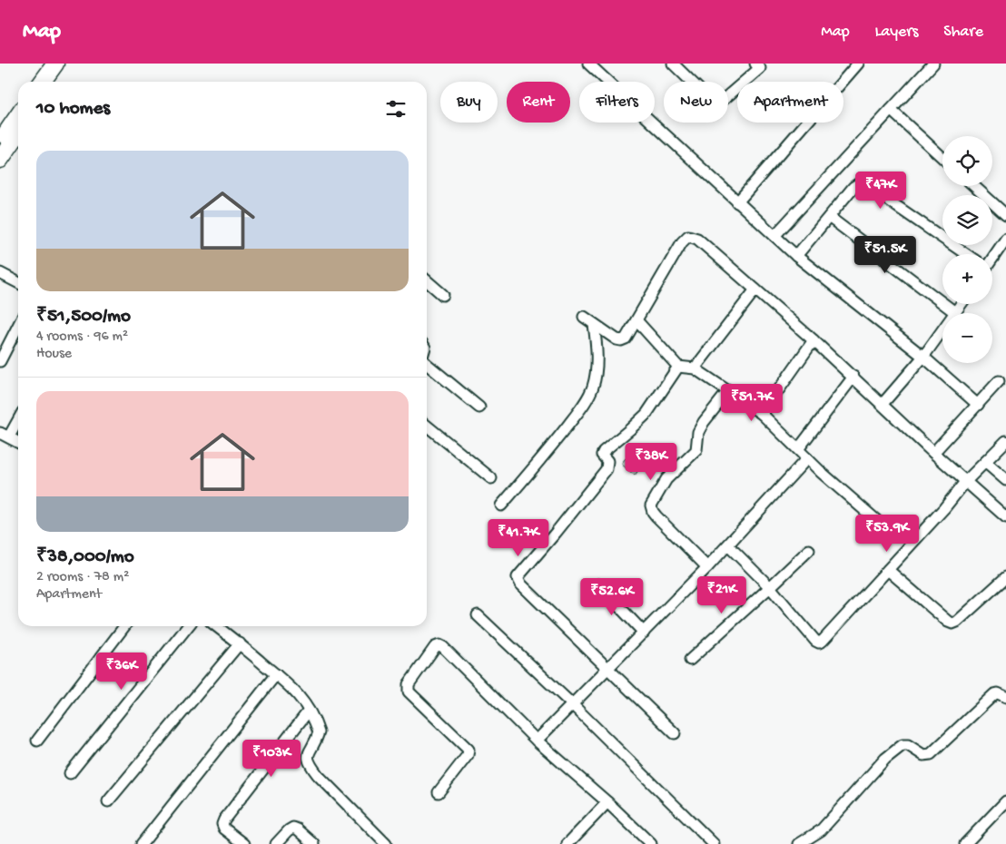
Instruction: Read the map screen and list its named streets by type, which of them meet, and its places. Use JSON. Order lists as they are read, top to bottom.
{
  "page": {
    "header": "Map",
    "nav": ["Map", "Layers", "Share"],
    "chip": [
      "Buy",
      "Rent",
      "Filters",
      "New",
      "Apartment"
    ],
    "heading": "10 homes",
    "map_buttons": ["+", "−"],
    "list": [
      {
        "name": "₹51,500/mo",
        "note": "4 rooms · 96 m² · House"
      },
      {
        "name": "₹38,000/mo",
        "note": "2 rooms · 78 m² · Apartment"
      }
    ],
    "price": [
      "₹47K",
      "₹51.5K",
      "₹51.7K",
      "₹38K",
      "₹53.9K",
      "₹41.7K",
      "₹21K",
      "₹52.6K",
      "₹36K",
      "₹103K"
    ]
  }
}
